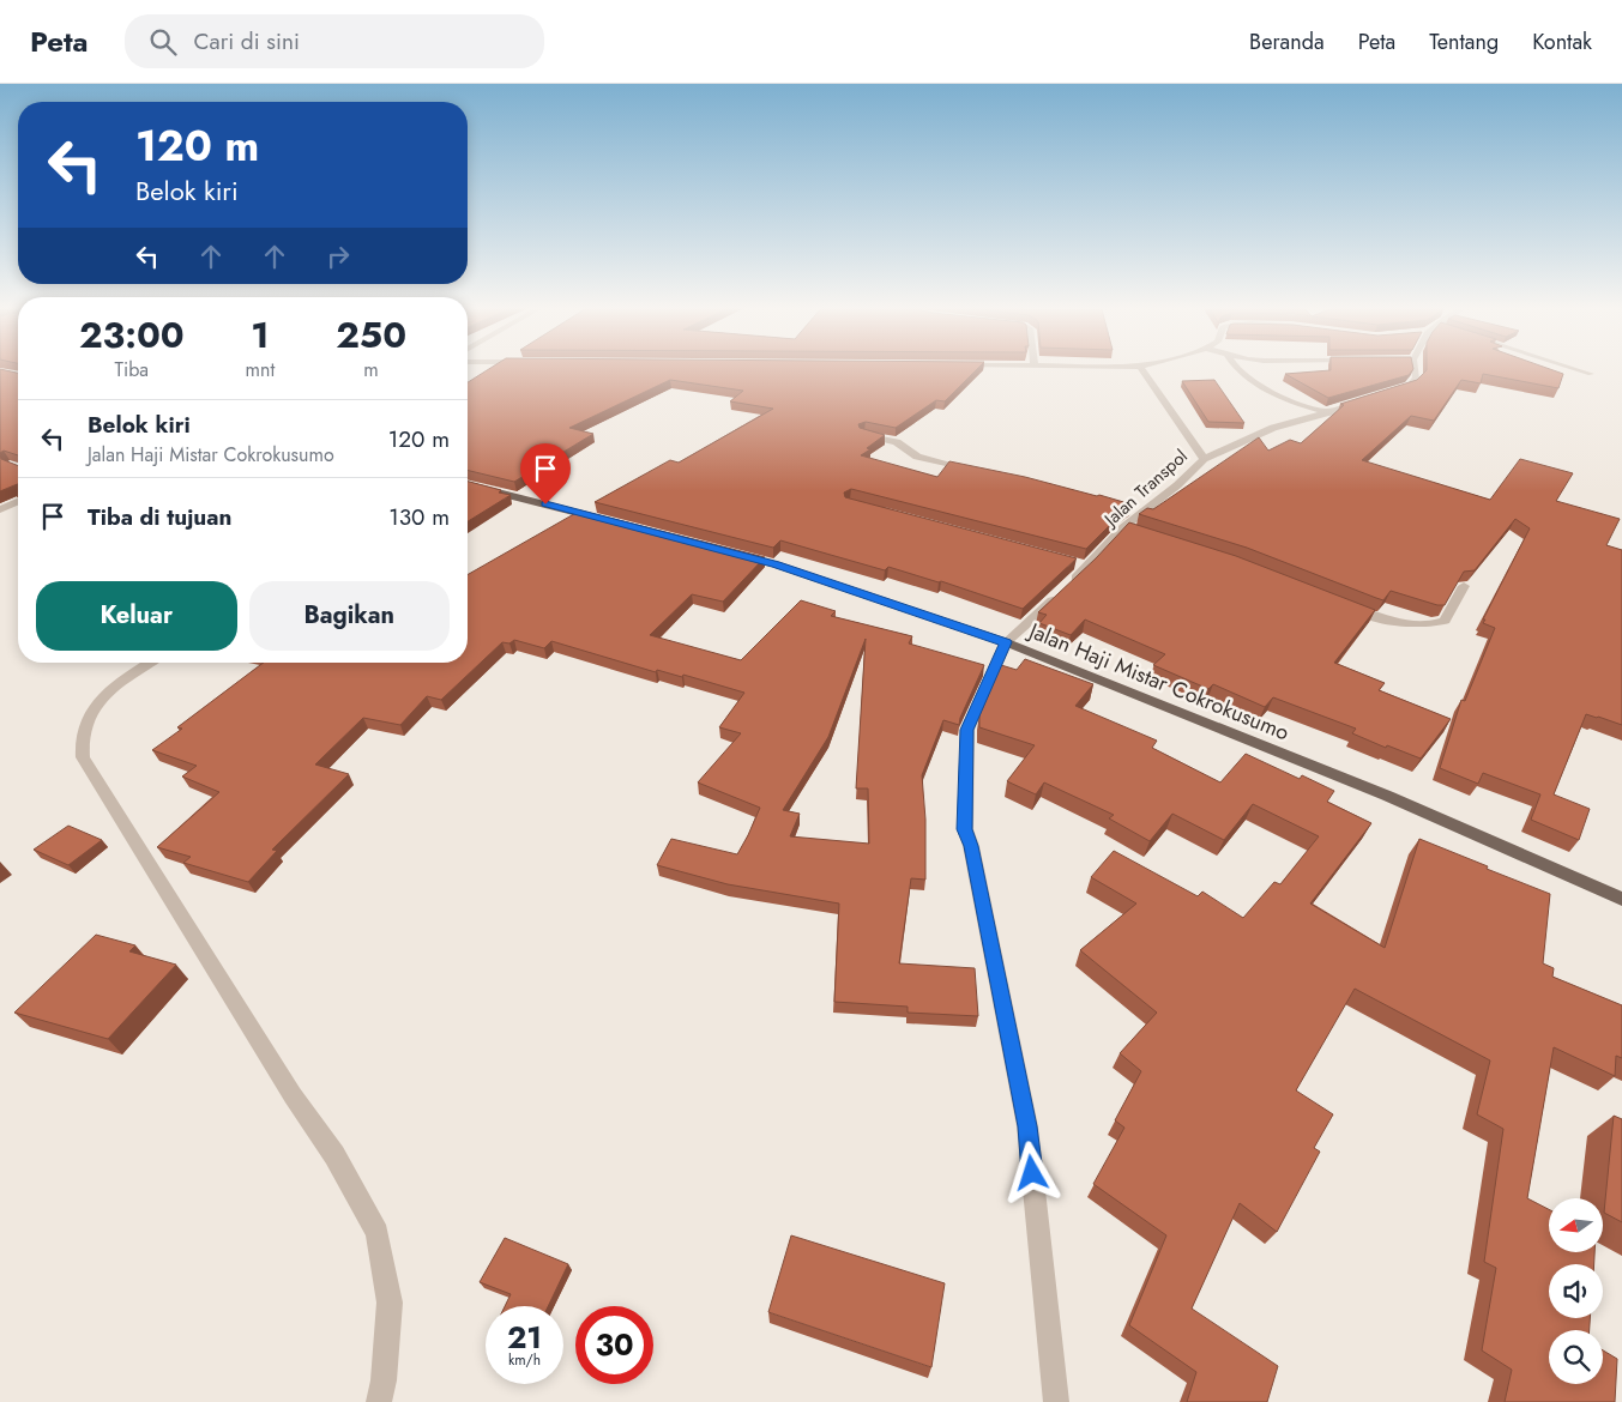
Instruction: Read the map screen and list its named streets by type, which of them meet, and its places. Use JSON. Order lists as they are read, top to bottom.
{
  "streets": {
    "main road": ["Jalan Haji Mistar Cokrokusumo"],
    "street": ["Jalan Transpol"]
  },
  "crossings": [
    ["Jalan Transpol", "Jalan Haji Mistar Cokrokusumo"]
  ],
  "north": "left",
  "page": {
    "header": "Peta",
    "search": "Cari di sini",
    "nav": [
      "Beranda",
      "Peta",
      "Tentang",
      "Kontak"
    ],
    "turn": ["120 m", "Belok kiri"],
    "eta": [
      "23:00",
      "Tiba",
      "1",
      "mnt",
      "250",
      "m"
    ],
    "list": [
      {
        "name": "Belok kiri",
        "note": "Jalan Haji Mistar Cokrokusumo",
        "value": "120 m"
      },
      {
        "name": "Tiba di tujuan",
        "value": "130 m"
      }
    ],
    "buttons": ["Keluar", "Bagikan"],
    "speed": "21 km/h",
    "limit": "30"
  }
}
